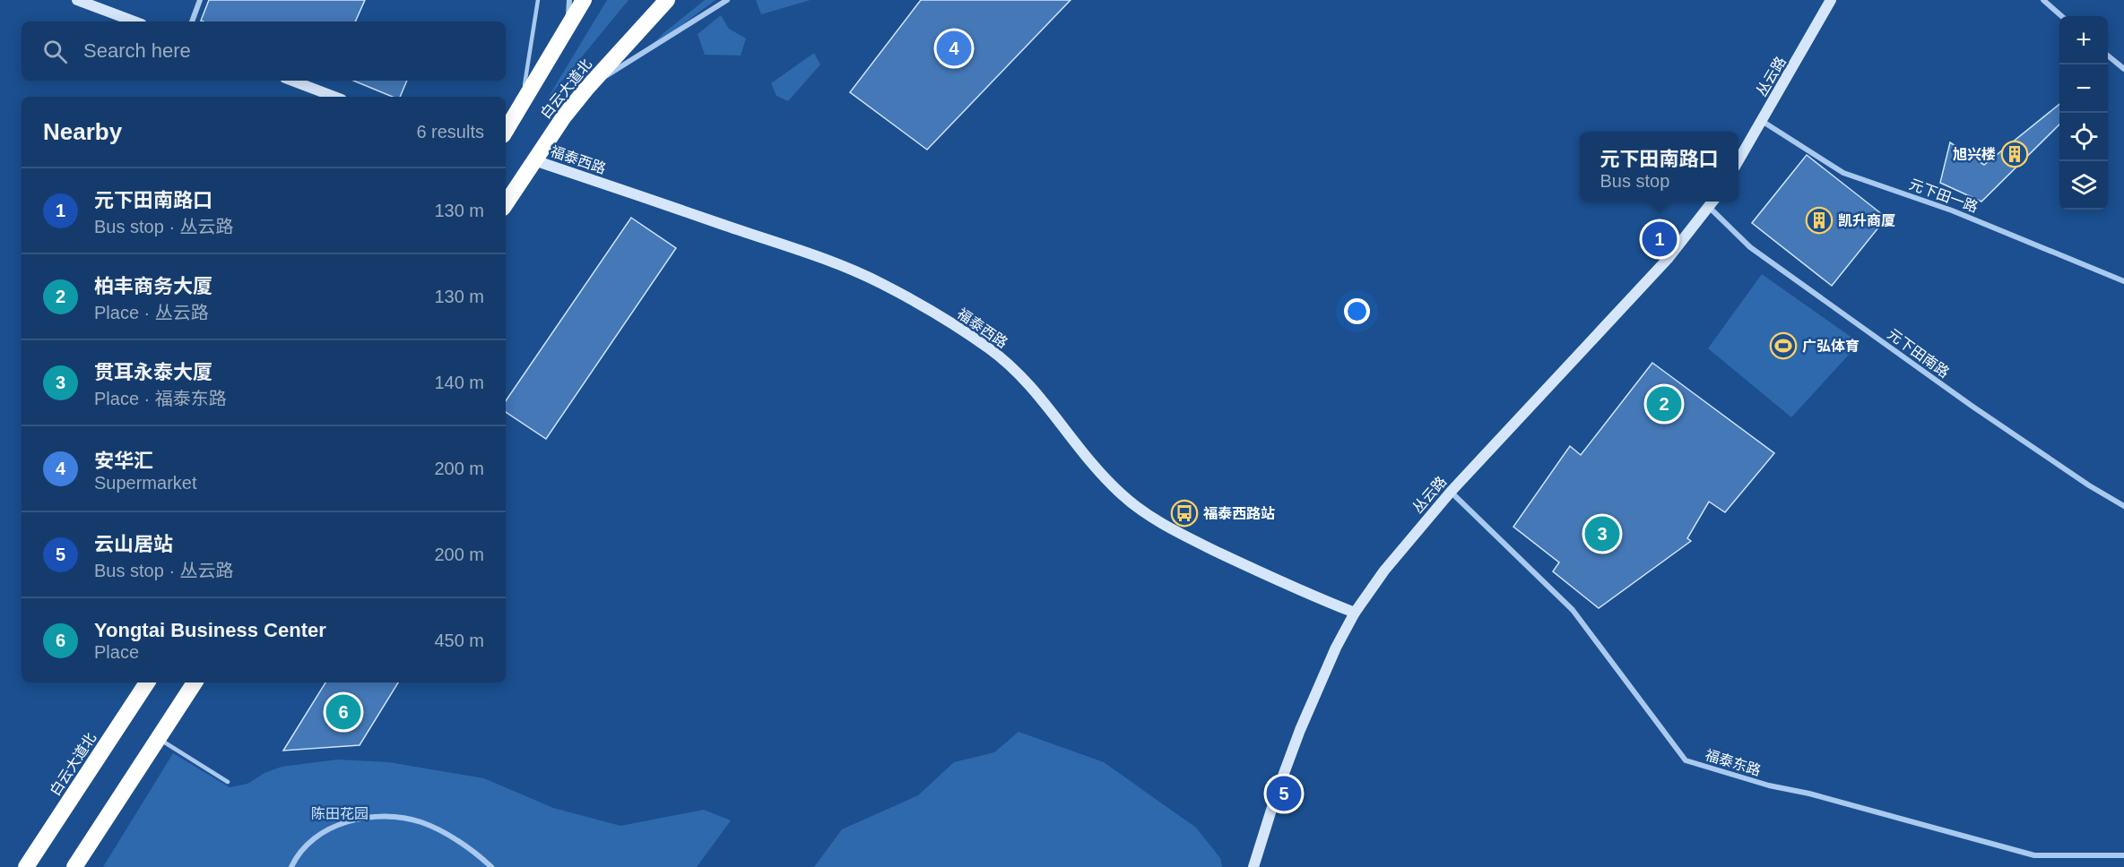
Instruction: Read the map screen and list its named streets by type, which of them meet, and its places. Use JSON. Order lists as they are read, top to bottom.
{
  "streets": {
    "highway": ["白云大道北"],
    "street": [
      "丛云路",
      "福泰西路",
      "元下田一路",
      "元下田南路",
      "福泰东路"
    ]
  },
  "crossings": [
    ["丛云路", "福泰西路"],
    ["丛云路", "元下田一路"],
    ["丛云路", "元下田南路"],
    ["丛云路", "福泰东路"],
    ["白云大道北", "福泰西路"]
  ],
  "parks": ["陈田花园"],
  "places": {
    "building": ["旭兴楼", "凯升商厦"],
    "sports": ["广弘体育"],
    "bus stop": ["福泰西路站"]
  },
  "page": {
    "map_buttons": ["+", "−"],
    "search": "Search here",
    "pins": [
      "4",
      "1",
      "2",
      "3",
      "6",
      "5"
    ],
    "heading": ["Nearby", "6 results"],
    "popup": ["元下田南路口", "Bus stop"],
    "list": [
      {
        "mark": "1",
        "name": "元下田南路口",
        "note": "Bus stop · 丛云路",
        "value": "130 m"
      },
      {
        "mark": "2",
        "name": "柏丰商务大厦",
        "note": "Place · 丛云路",
        "value": "130 m"
      },
      {
        "mark": "3",
        "name": "贯耳永泰大厦",
        "note": "Place · 福泰东路",
        "value": "140 m"
      },
      {
        "mark": "4",
        "name": "安华汇",
        "note": "Supermarket",
        "value": "200 m"
      },
      {
        "mark": "5",
        "name": "云山居站",
        "note": "Bus stop · 丛云路",
        "value": "200 m"
      },
      {
        "mark": "6",
        "name": "Yongtai Business Center",
        "note": "Place",
        "value": "450 m"
      }
    ]
  }
}
